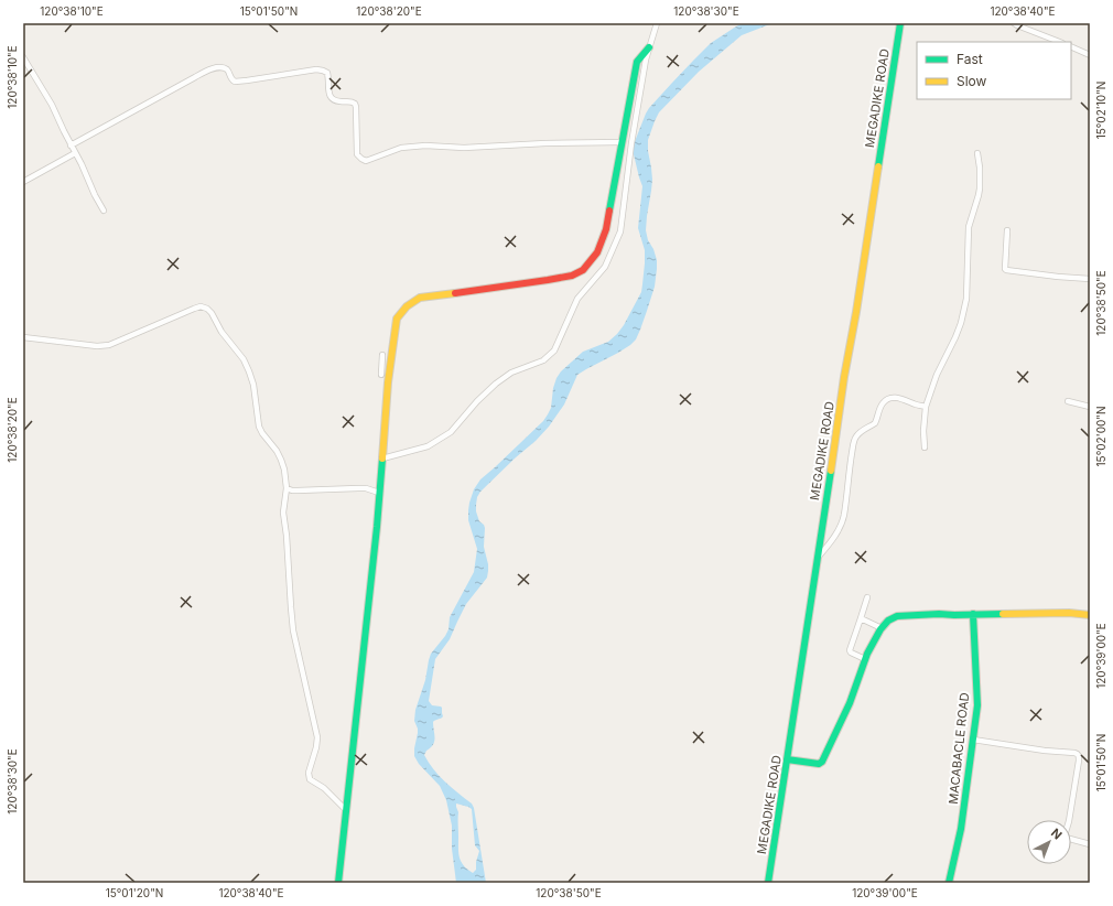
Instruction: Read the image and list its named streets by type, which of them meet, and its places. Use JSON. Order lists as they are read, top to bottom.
{
  "streets": {
    "street": ["MEGADIKE ROAD", "MACABACLE ROAD"]
  },
  "legend": ["Fast", "Slow"],
  "north": "top right",
  "coordinates": [
    "120°38'10\"E",
    "15°01'50\"N",
    "120°38'20\"E",
    "120°38'30\"E",
    "120°38'40\"E",
    "15°02'10\"N",
    "120°38'50\"E",
    "15°02'00\"N",
    "120°39'00\"E",
    "15°01'20\"N"
  ]
}
